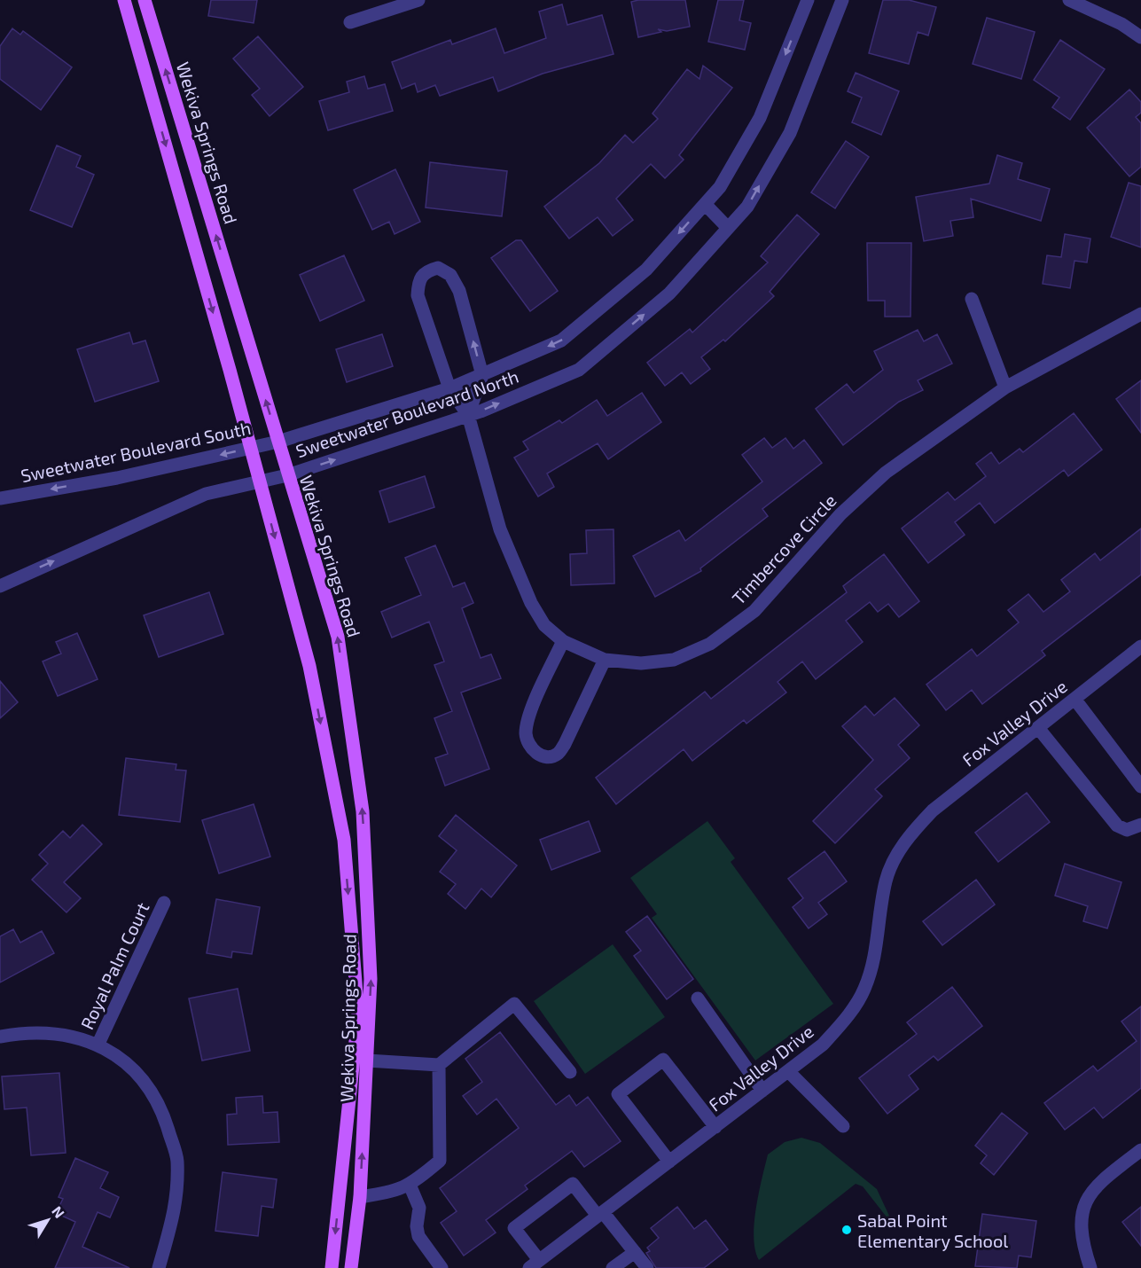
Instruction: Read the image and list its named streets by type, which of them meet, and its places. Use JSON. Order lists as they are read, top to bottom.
{
  "streets": {
    "main road": ["Wekiva Springs Road"],
    "street": [
      "Sweetwater Boulevard North",
      "Sweetwater Boulevard South",
      "Timbercove Circle",
      "Fox Valley Drive",
      "Royal Palm Court"
    ]
  },
  "crossings": [
    ["Wekiva Springs Road", "Sweetwater Boulevard North"],
    ["Wekiva Springs Road", "Sweetwater Boulevard South"],
    ["Sweetwater Boulevard North", "Sweetwater Boulevard South"],
    ["Sweetwater Boulevard North", "Timbercove Circle"]
  ],
  "places": ["Sabal Point Elementary School"],
  "north": "top right"
}
